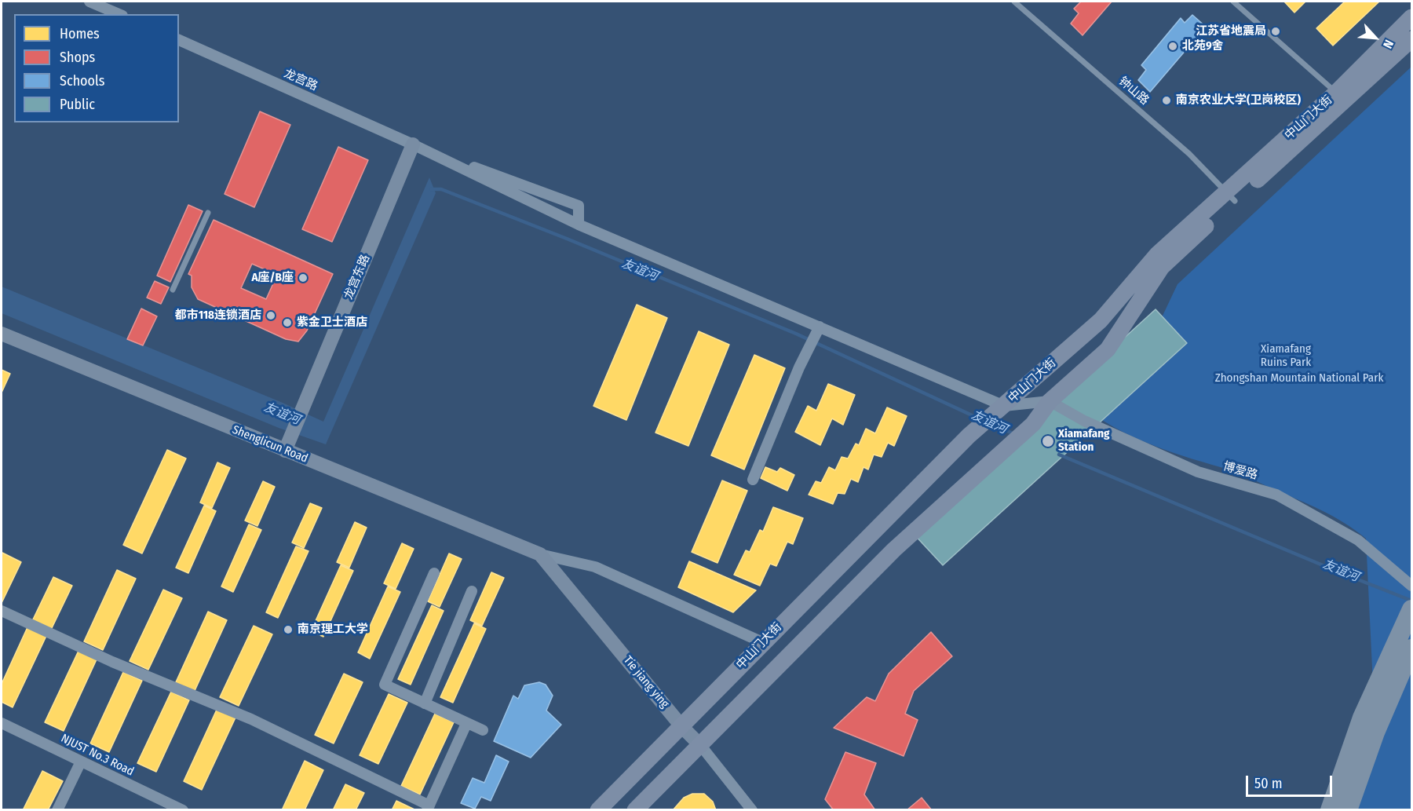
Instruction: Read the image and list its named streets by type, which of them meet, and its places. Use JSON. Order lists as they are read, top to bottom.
{
  "streets": {
    "main road": ["中山门大街"],
    "street": [
      "龙宫路",
      "龙宫东路",
      "Shenglicun Road",
      "博爱路",
      "Tie jiang ying",
      "NJUST No.3 Road"
    ],
    "lane": ["钟山路"]
  },
  "crossings": [
    ["龙宫路", "龙宫东路"],
    ["钟山路", "中山门大街"],
    ["中山门大街", "博爱路"],
    ["中山门大街", "Tie jiang ying"],
    ["龙宫东路", "Shenglicun Road"],
    ["Shenglicun Road", "Tie jiang ying"]
  ],
  "water": ["友谊河"],
  "parks": ["Xiamafang Ruins Park", "Zhongshan Mountain National Park"],
  "places": [
    "江苏省地震局",
    "北苑9舍",
    "南京农业大学(卫岗校区)",
    "A座/B座",
    "都市118连锁酒店",
    "紫金卫士酒店",
    "Xiamafang Station",
    "南京理工大学"
  ],
  "legend": [
    "Homes",
    "Shops",
    "Schools",
    "Public"
  ],
  "scale_bar": "50 m",
  "north": "bottom right"
}
